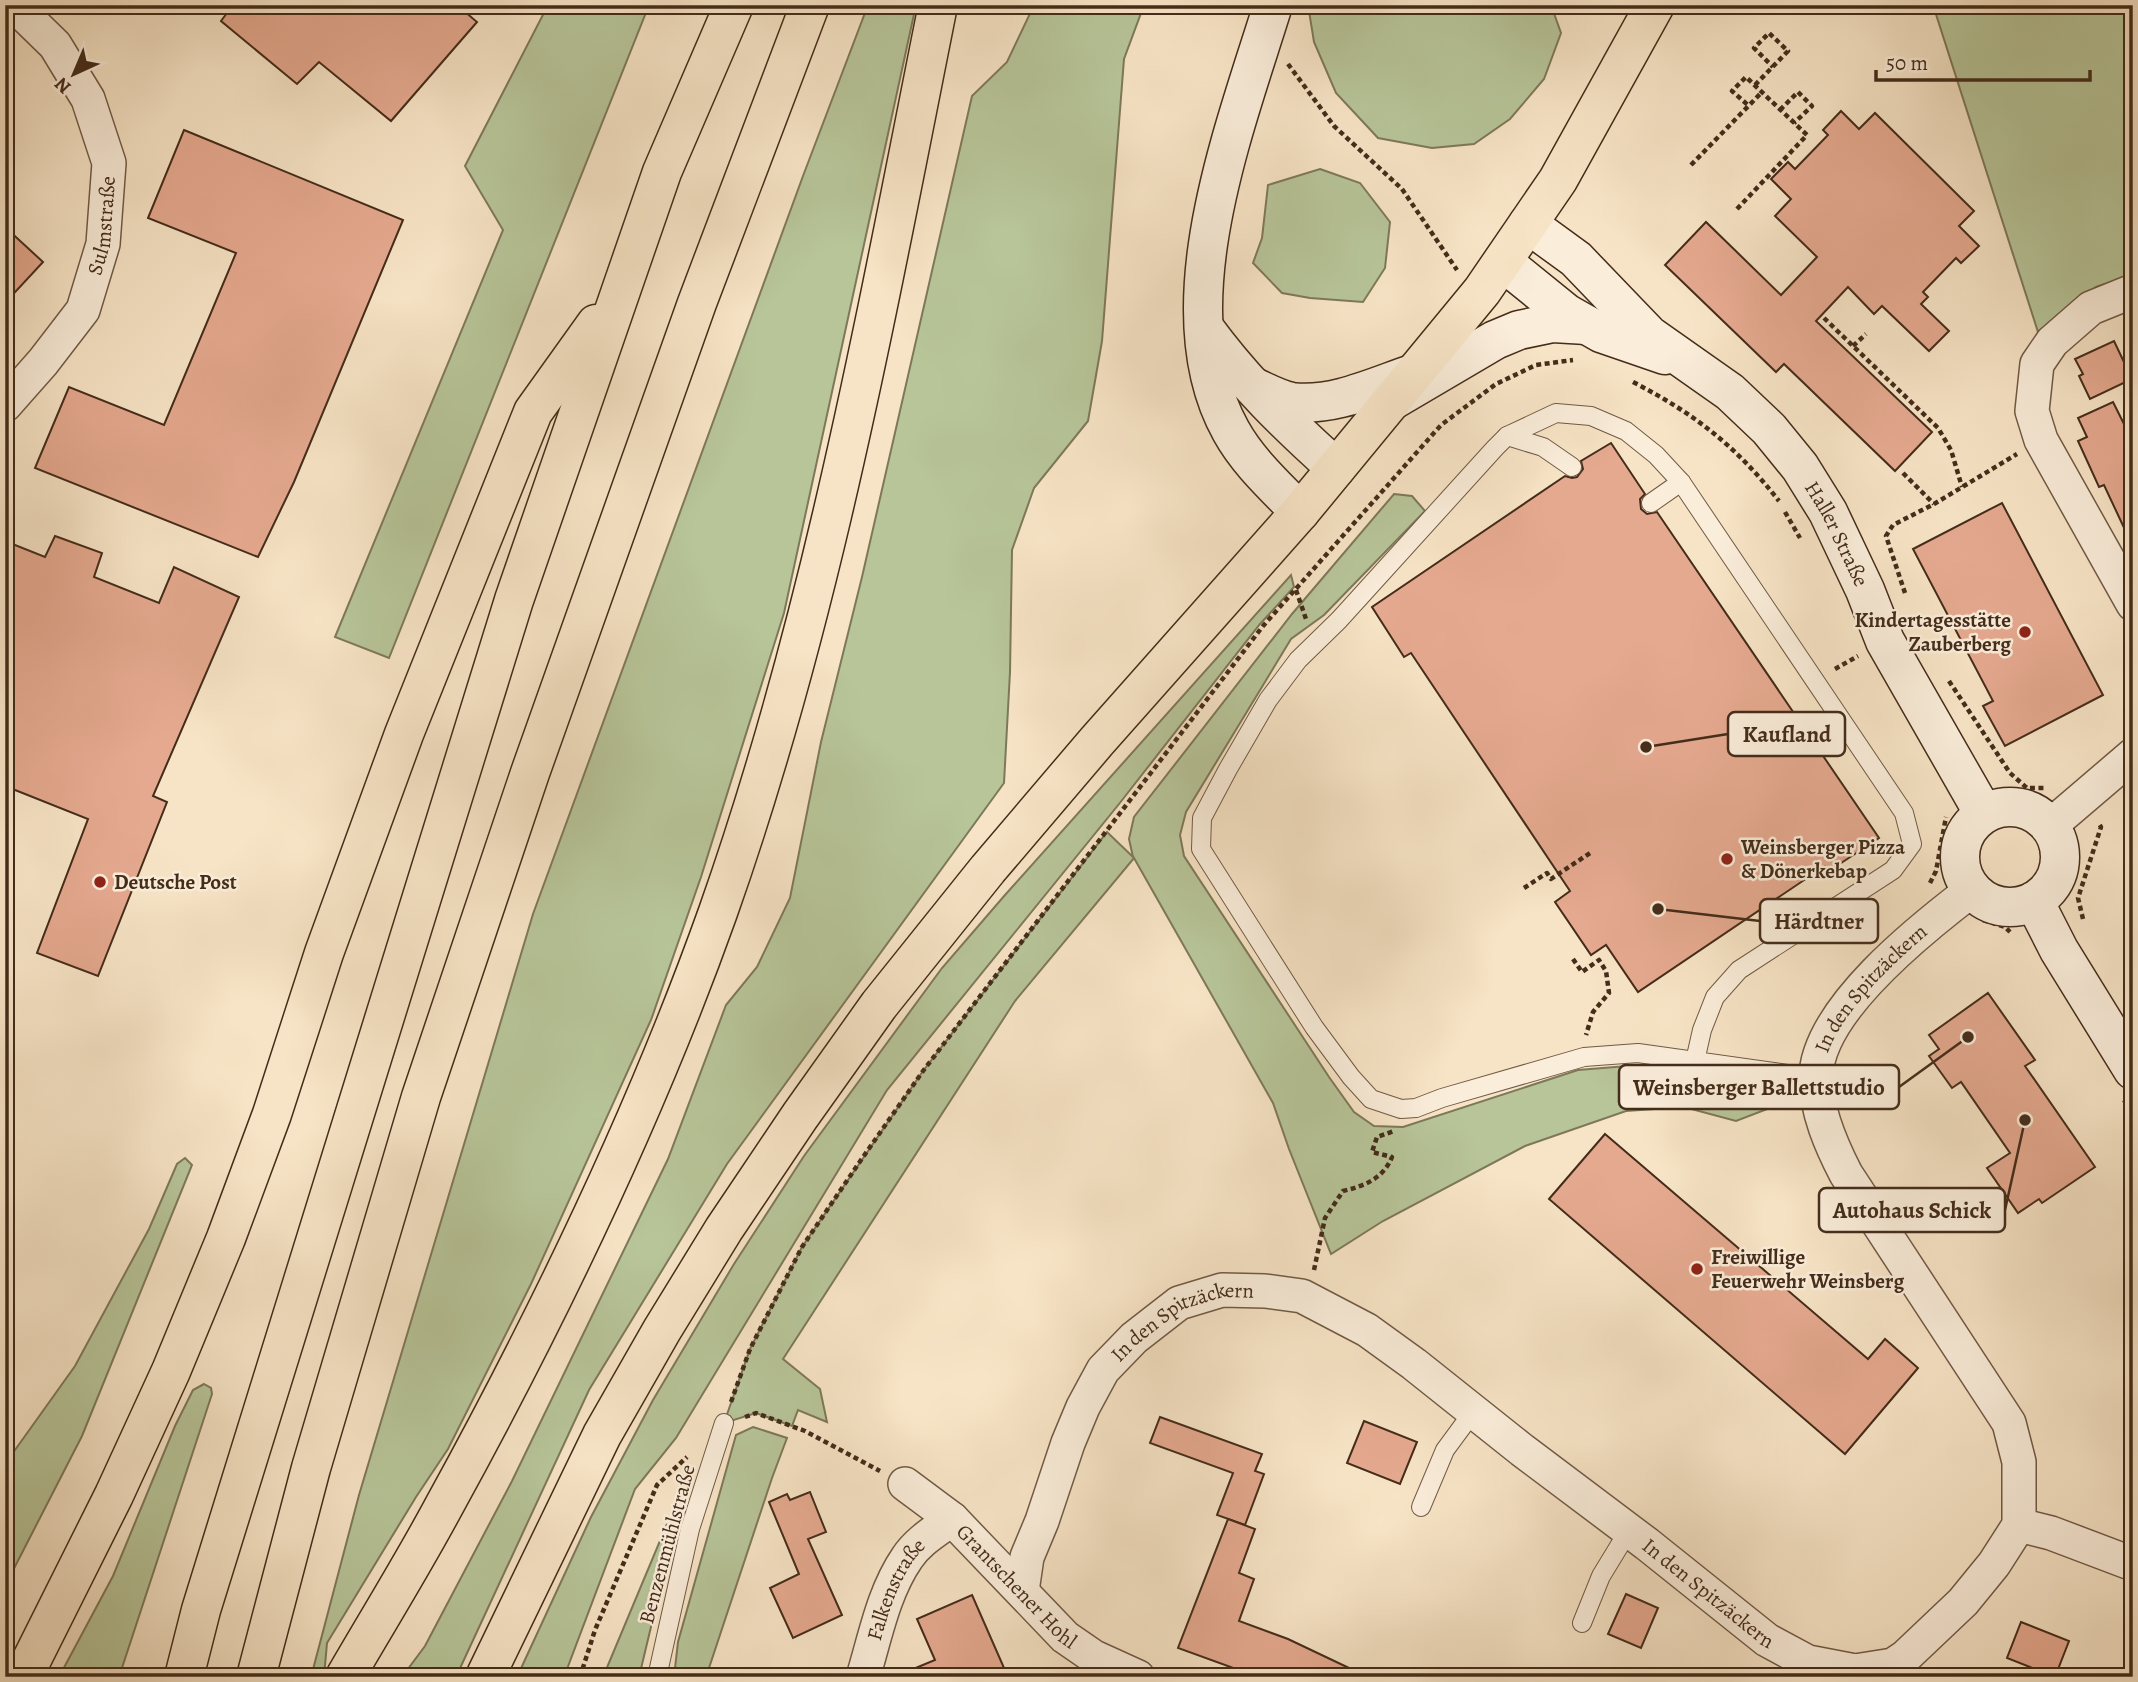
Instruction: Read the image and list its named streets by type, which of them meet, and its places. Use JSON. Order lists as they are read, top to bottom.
{
  "streets": {
    "street": [
      "Sulmstraße",
      "Haller Straße",
      "In den Spitzäckern",
      "Grantschener Hohl",
      "Falkenstraße"
    ],
    "lane": ["Benzenmühlstraße"]
  },
  "crossings": [
    ["Haller Straße", "In den Spitzäckern"],
    ["In den Spitzäckern", "Grantschener Hohl"],
    ["Grantschener Hohl", "Falkenstraße"]
  ],
  "places": [
    "Kindertagesstätte Zauberberg",
    "Kaufland",
    "Weinsberger Pizza & Dönerkebap",
    "Deutsche Post",
    "Härdtner",
    "Weinsberger Ballettstudio",
    "Autohaus Schick",
    "Freiwillige Feuerwehr Weinsberg"
  ],
  "scale_bar": "50 m",
  "north": "bottom left"
}
